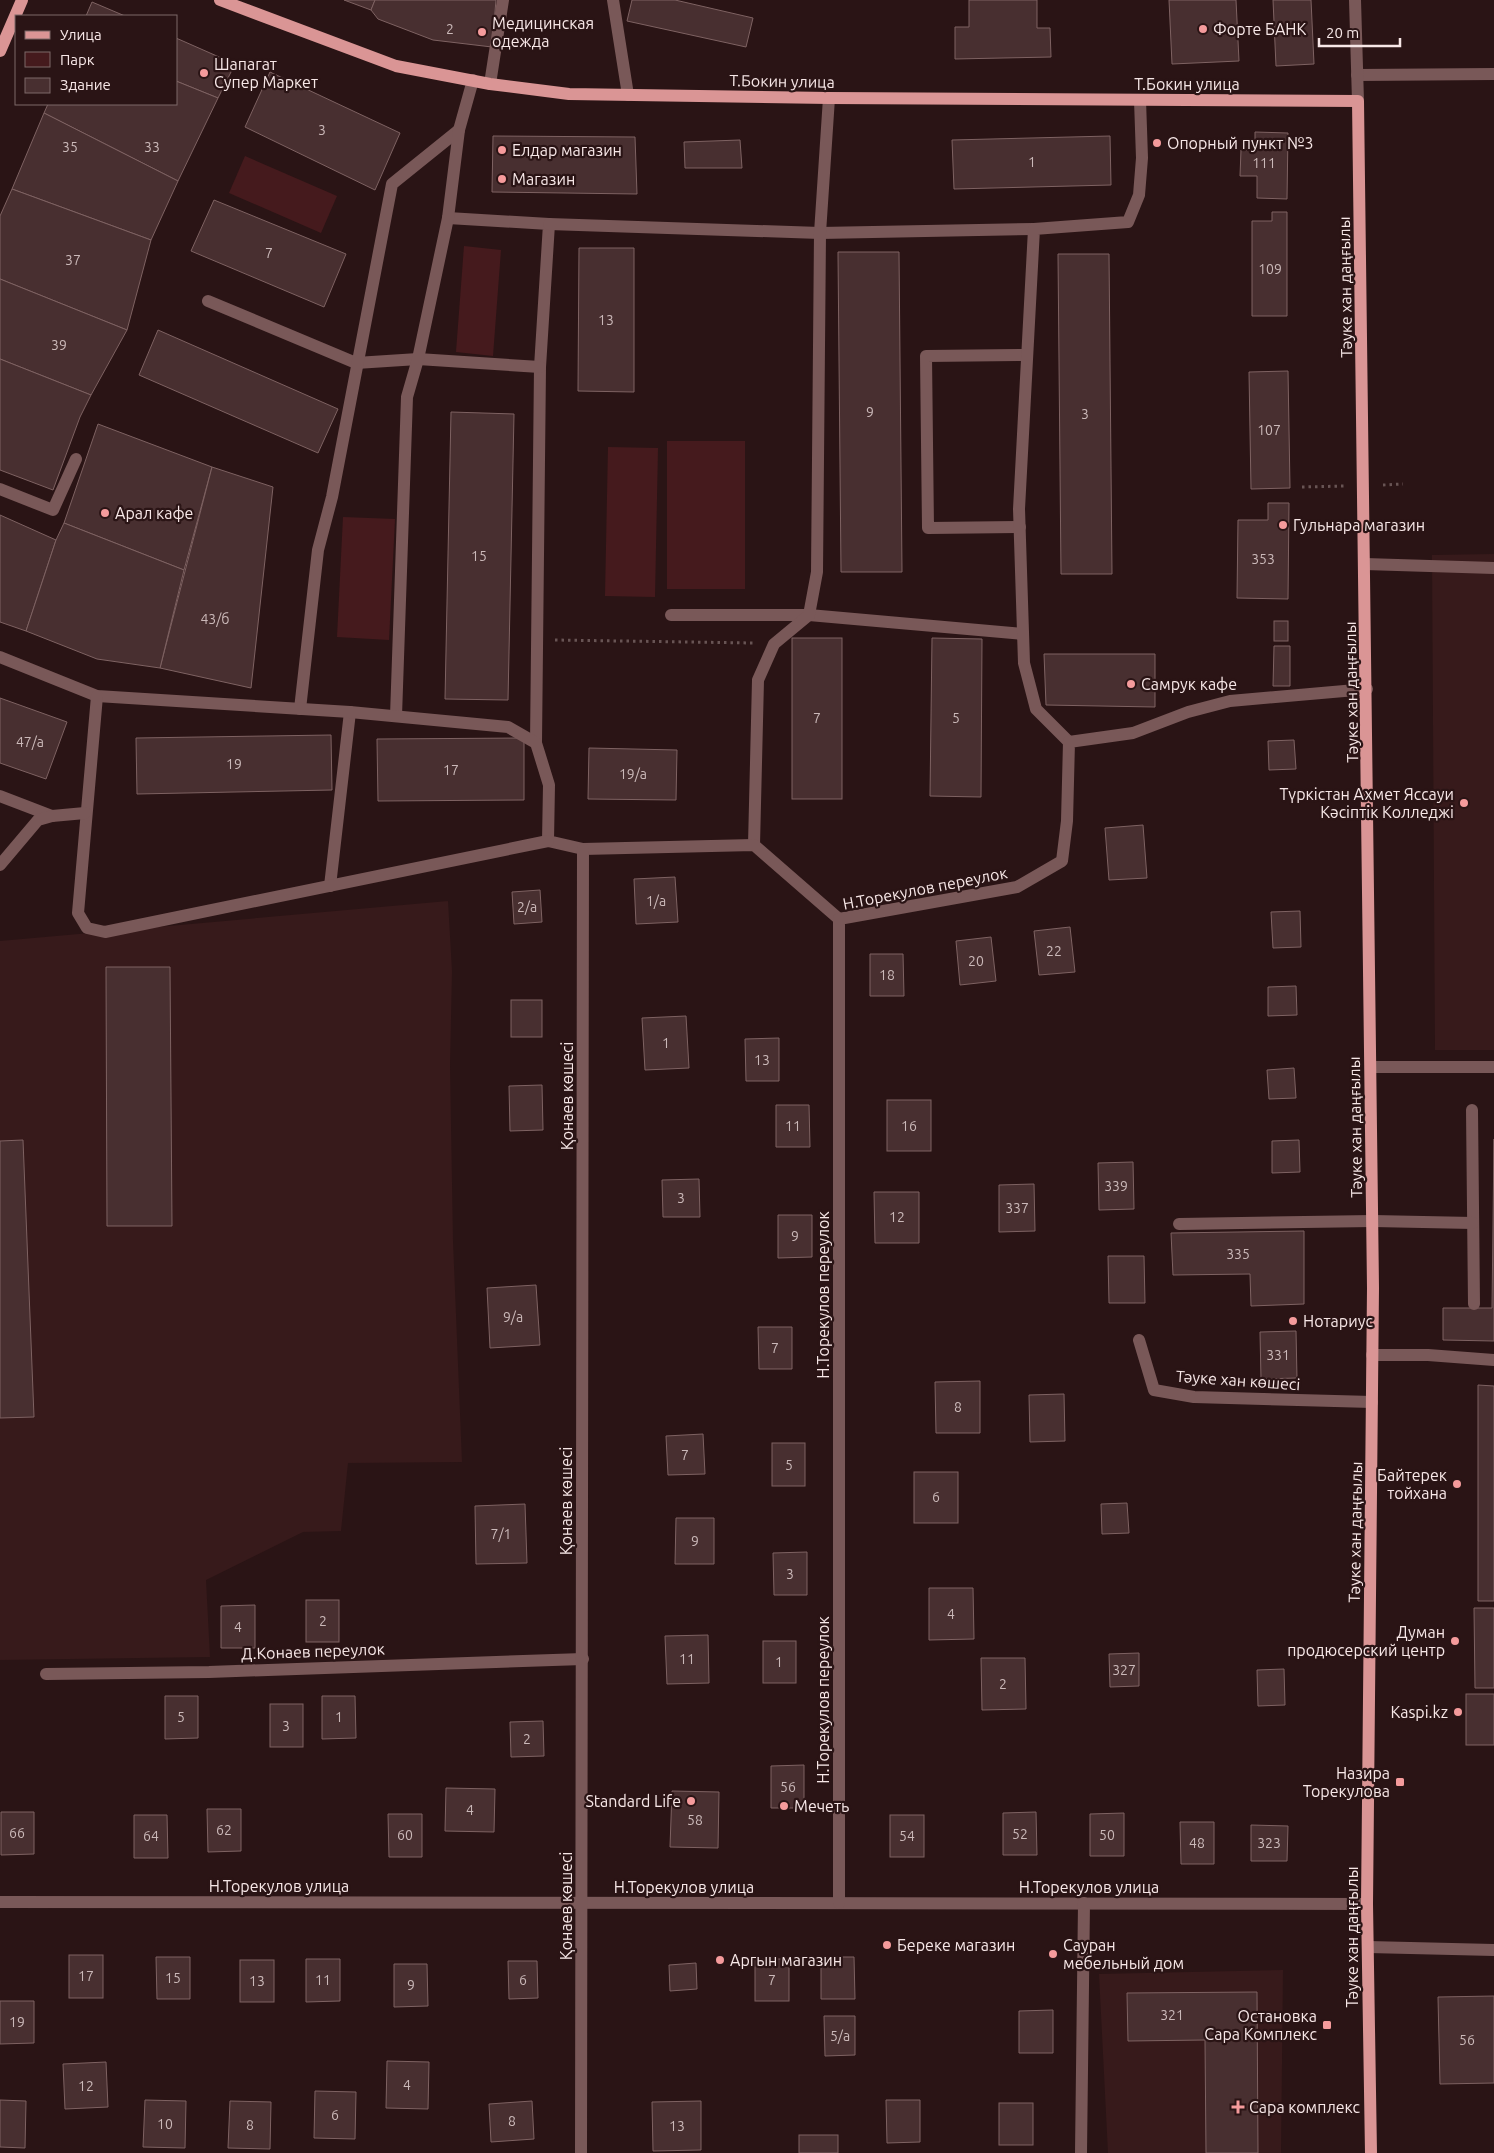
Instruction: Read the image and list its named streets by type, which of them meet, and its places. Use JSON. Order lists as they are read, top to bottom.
{
  "streets": {
    "main road": ["Т.Бокин улица", "Тәуке хан даңғылы"],
    "street": [
      "Н.Торекулов переулок",
      "Қонаев көшесі",
      "Тәуке хан көшесі",
      "Д.Конаев переулок",
      "Н.Торекулов улица"
    ]
  },
  "crossings": [
    ["Т.Бокин улица", "Тәуке хан даңғылы"],
    ["Тәуке хан даңғылы", "Тәуке хан көшесі"],
    ["Тәуке хан даңғылы", "Н.Торекулов улица"],
    ["Н.Торекулов переулок", "Н.Торекулов улица"],
    ["Қонаев көшесі", "Д.Конаев переулок"],
    ["Қонаев көшесі", "Н.Торекулов улица"]
  ],
  "places": {
    "other": [
      "Форте БАНК",
      "Медицинская одежда",
      "Шапагат Супер Маркет",
      "Опорный пункт №3",
      "Елдар магазин",
      "Магазин",
      "Арал кафе",
      "Гульнара магазин",
      "Самрук кафе",
      "Түркістан Ахмет Яссауи Кәсіптік Колледжі",
      "Нотариус",
      "Байтерек тойхана",
      "Думан продюсерский центр",
      "Kaspi.kz",
      "Standard Life",
      "Мечеть",
      "Береке магазин",
      "Сауран мебельный дом",
      "Аргын магазин"
    ],
    "transit": ["Назира Торекулова", "Остановка Сара Комплекс"],
    "health": ["Сара комплекс"]
  },
  "house_numbers": [
    "2",
    "3",
    "35",
    "33",
    "1",
    "111",
    "7",
    "37",
    "109",
    "13",
    "39",
    "9",
    "3",
    "107",
    "15",
    "353",
    "43/б",
    "7",
    "5",
    "47/а",
    "19",
    "17",
    "19/а",
    "1/а",
    "2/а",
    "22",
    "20",
    "18",
    "1",
    "13",
    "11",
    "16",
    "339",
    "3",
    "337",
    "12",
    "9",
    "335",
    "9/а",
    "7",
    "331",
    "8",
    "7",
    "5",
    "6",
    "7/1",
    "9",
    "3",
    "4",
    "2",
    "4",
    "11",
    "1",
    "327",
    "2",
    "5",
    "1",
    "3",
    "2",
    "56",
    "4",
    "58",
    "62",
    "66",
    "52",
    "60",
    "50",
    "64",
    "54",
    "48",
    "323",
    "17",
    "15",
    "11",
    "6",
    "7",
    "13",
    "9",
    "321",
    "19",
    "5/а",
    "56",
    "4",
    "12",
    "6",
    "8",
    "10",
    "8",
    "13"
  ],
  "legend": ["Улица", "Парк", "Здание"],
  "scale_bar": "20 m"
}
